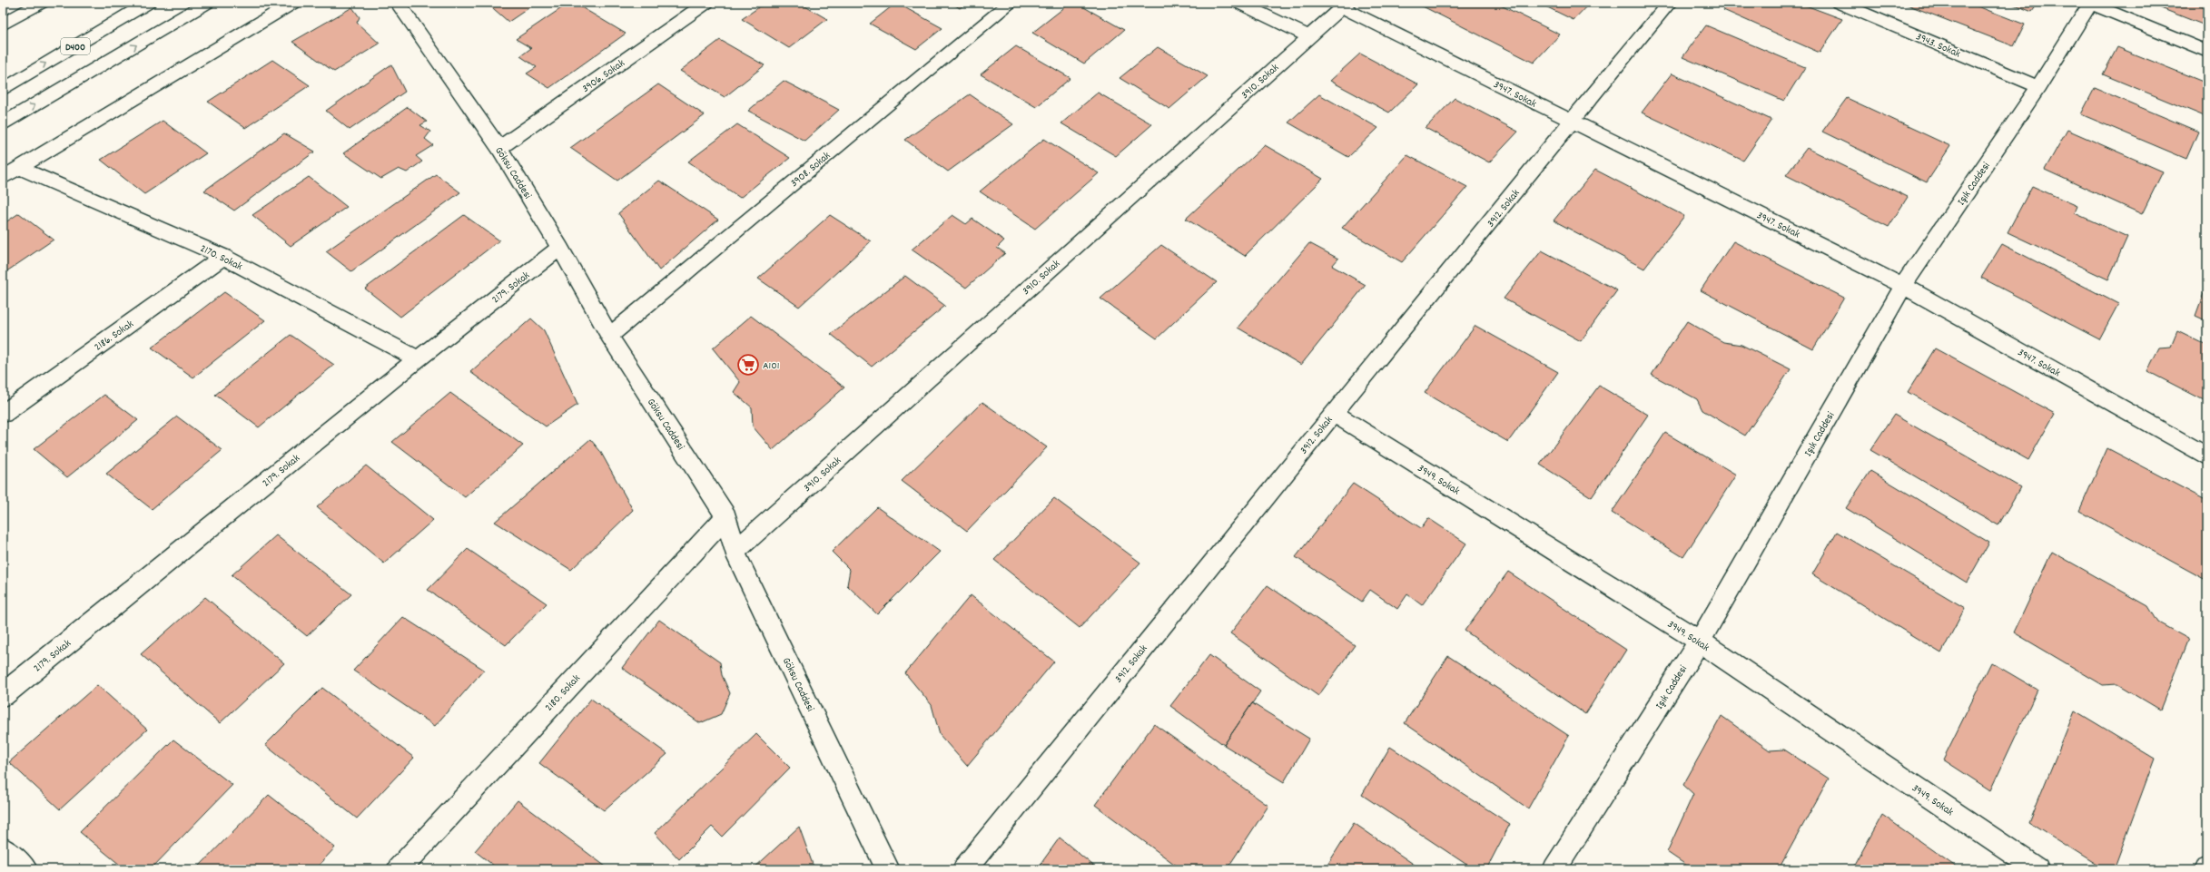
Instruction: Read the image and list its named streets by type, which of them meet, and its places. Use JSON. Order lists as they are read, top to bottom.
{
  "streets": {
    "main road": [
      "3943. Sokak",
      "D400",
      "3906. Sokak",
      "3910. Sokak",
      "3947. Sokak",
      "3908. Sokak",
      "Göksu Caddesi",
      "Işık Caddesi",
      "3912. Sokak",
      "2170. Sokak",
      "2179. Sokak",
      "2186. Sokak",
      "3949. Sokak",
      "2180. Sokak"
    ]
  },
  "crossings": [
    ["3943. Sokak", "Işık Caddesi"],
    ["3906. Sokak", "Göksu Caddesi"],
    ["3910. Sokak", "3947. Sokak"],
    ["3910. Sokak", "Göksu Caddesi"],
    ["3947. Sokak", "Işık Caddesi"],
    ["3947. Sokak", "3912. Sokak"],
    ["3908. Sokak", "Göksu Caddesi"],
    ["Göksu Caddesi", "2179. Sokak"],
    ["Göksu Caddesi", "2180. Sokak"],
    ["Işık Caddesi", "3949. Sokak"],
    ["3912. Sokak", "3949. Sokak"],
    ["2170. Sokak", "2179. Sokak"],
    ["2170. Sokak", "2186. Sokak"]
  ],
  "places": {
    "supermarket": ["A101"]
  }
}
